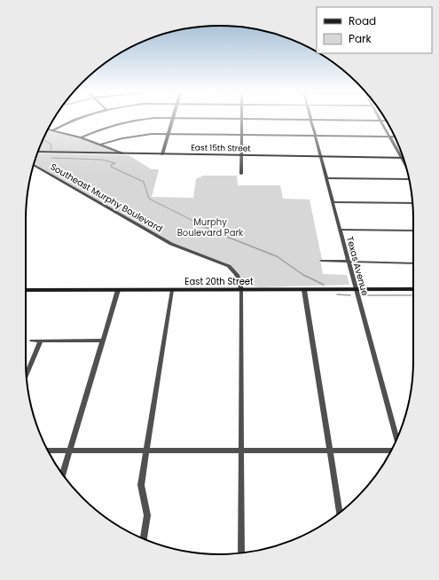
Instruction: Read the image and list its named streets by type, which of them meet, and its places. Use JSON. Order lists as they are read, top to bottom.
{
  "streets": {
    "main road": ["East 15th Street", "East 20th Street"],
    "street": ["Southeast Murphy Boulevard", "Texas Avenue"]
  },
  "crossings": [
    ["East 15th Street", "Texas Avenue"],
    ["Southeast Murphy Boulevard", "East 20th Street"],
    ["Texas Avenue", "East 20th Street"]
  ],
  "parks": ["Murphy Boulevard Park"],
  "legend": ["Road", "Park"]
}
